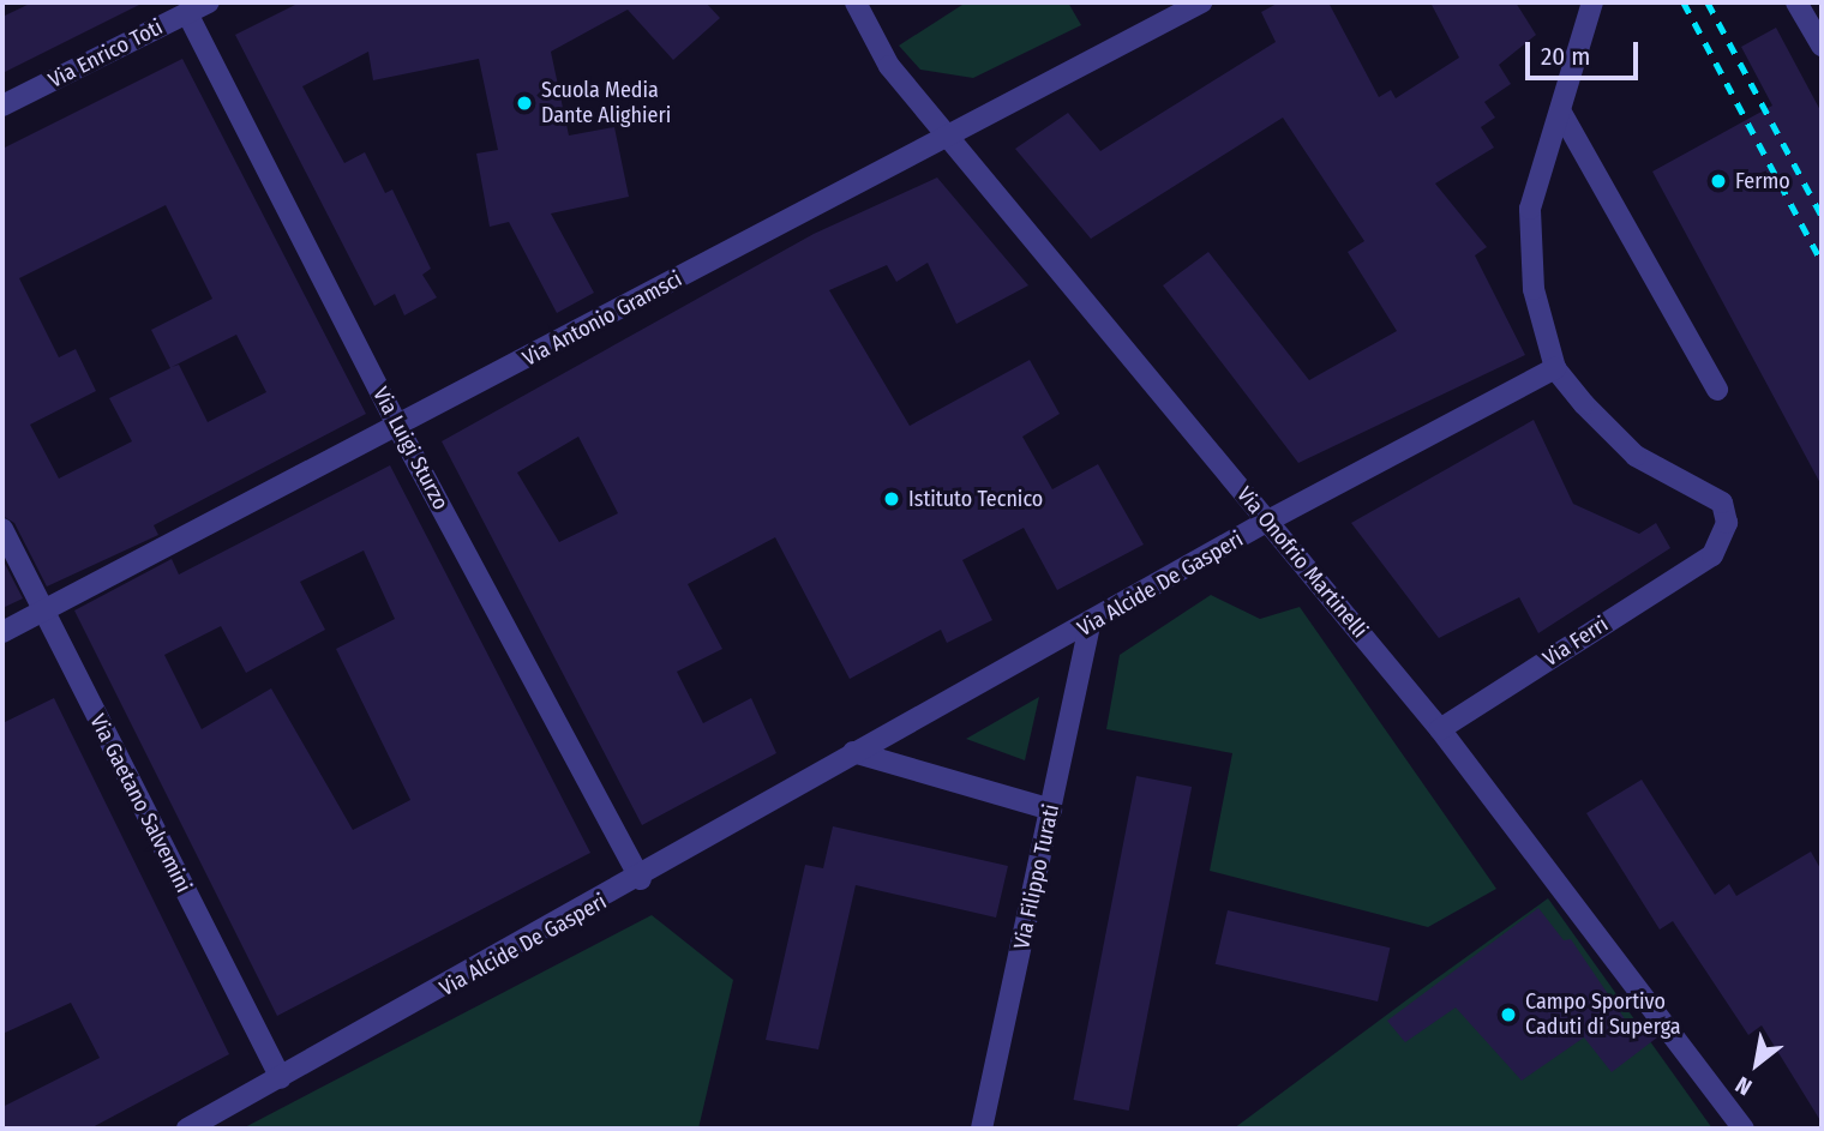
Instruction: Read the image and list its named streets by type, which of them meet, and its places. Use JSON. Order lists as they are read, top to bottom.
{
  "streets": {
    "street": [
      "Via Enrico Toti",
      "Via Antonio Gramsci",
      "Via Luigi Sturzo",
      "Via Onofrio Martinelli",
      "Via Alcide De Gasperi",
      "Via Ferri",
      "Via Gaetano Salvemini",
      "Via Filippo Turati"
    ]
  },
  "crossings": [
    ["Via Enrico Toti", "Via Luigi Sturzo"],
    ["Via Antonio Gramsci", "Via Luigi Sturzo"],
    ["Via Antonio Gramsci", "Via Onofrio Martinelli"],
    ["Via Antonio Gramsci", "Via Gaetano Salvemini"],
    ["Via Luigi Sturzo", "Via Alcide De Gasperi"],
    ["Via Onofrio Martinelli", "Via Alcide De Gasperi"],
    ["Via Onofrio Martinelli", "Via Ferri"],
    ["Via Alcide De Gasperi", "Via Ferri"],
    ["Via Alcide De Gasperi", "Via Gaetano Salvemini"],
    ["Via Alcide De Gasperi", "Via Filippo Turati"]
  ],
  "places": [
    "Scuola Media Dante Alighieri",
    "Fermo",
    "Istituto Tecnico",
    "Campo Sportivo Caduti di Superga"
  ],
  "scale_bar": "20 m",
  "north": "bottom left"
}
